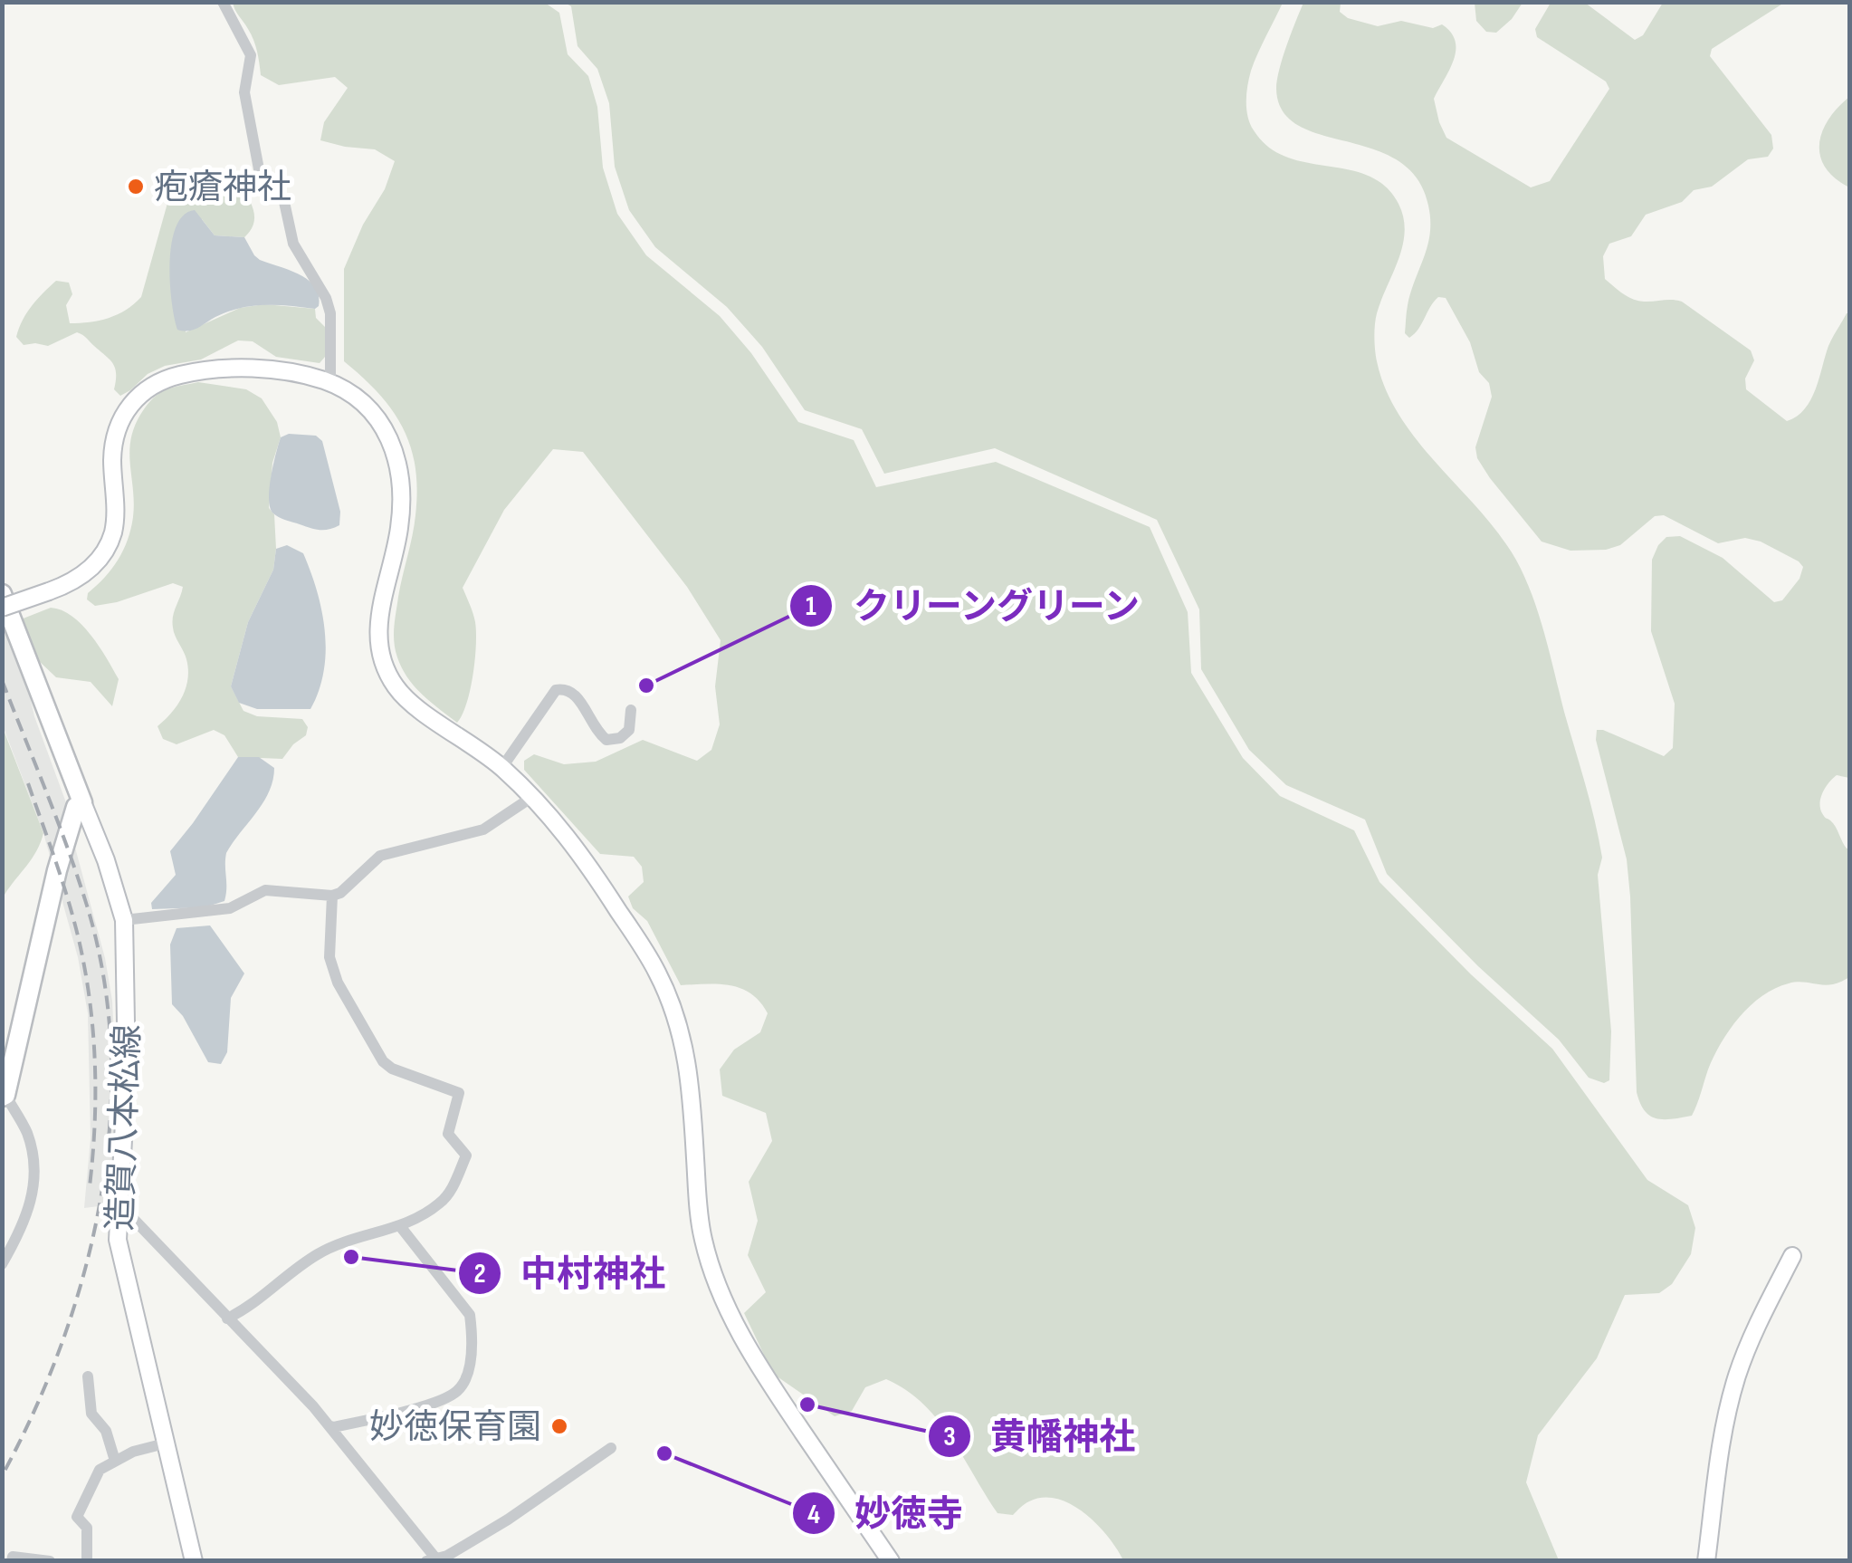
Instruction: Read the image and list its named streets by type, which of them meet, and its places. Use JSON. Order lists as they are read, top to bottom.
{
  "streets": {
    "street": ["造賀八本松線"]
  },
  "places": [
    "疱瘡神社",
    "クリーングリーン",
    "中村神社",
    "黄幡神社",
    "妙徳保育園",
    "妙徳寺"
  ]
}
